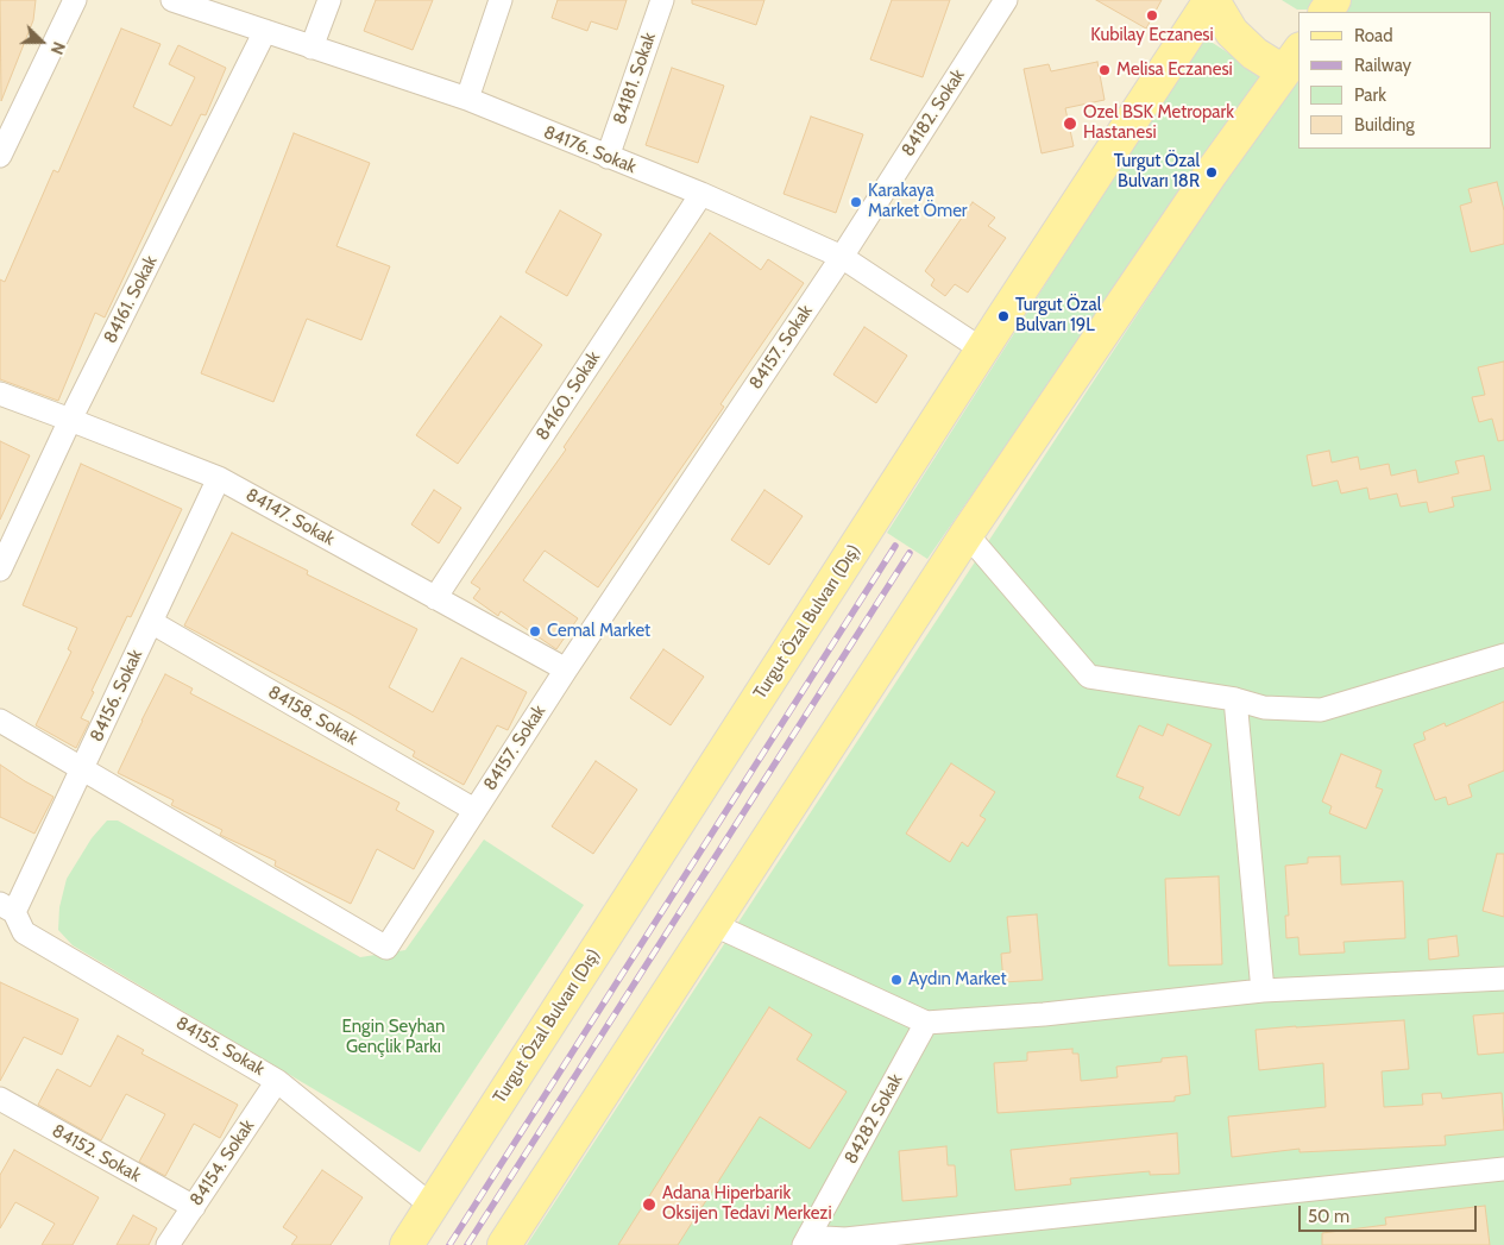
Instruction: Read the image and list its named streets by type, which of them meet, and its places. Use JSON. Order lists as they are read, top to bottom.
{
  "streets": {
    "main road": ["Turgut Özal Bulvarı (Dış)"],
    "street": [
      "84181. Sokak",
      "84182. Sokak",
      "84176. Sokak",
      "84161. Sokak",
      "84157. Sokak",
      "84160. Sokak",
      "84147. Sokak",
      "84156. Sokak",
      "84158. Sokak",
      "84155. Sokak",
      "84282 Sokak",
      "84152. Sokak",
      "84154. Sokak"
    ]
  },
  "crossings": [
    ["84181. Sokak", "84176. Sokak"],
    ["84182. Sokak", "84176. Sokak"],
    ["84182. Sokak", "84157. Sokak"],
    ["84176. Sokak", "84161. Sokak"],
    ["84176. Sokak", "84157. Sokak"],
    ["84176. Sokak", "84160. Sokak"],
    ["84176. Sokak", "Turgut Özal Bulvarı (Dış)"],
    ["84161. Sokak", "84147. Sokak"],
    ["84157. Sokak", "84147. Sokak"],
    ["84157. Sokak", "84156. Sokak"],
    ["84157. Sokak", "84158. Sokak"],
    ["84160. Sokak", "84147. Sokak"],
    ["84147. Sokak", "84156. Sokak"],
    ["Turgut Özal Bulvarı (Dış)", "84155. Sokak"],
    ["84156. Sokak", "84158. Sokak"],
    ["84156. Sokak", "84155. Sokak"],
    ["84155. Sokak", "84154. Sokak"],
    ["84152. Sokak", "84154. Sokak"]
  ],
  "parks": ["Engin Seyhan Gençlik Parkı"],
  "places": [
    "Kubilay Eczanesi",
    "Melisa Eczanesi",
    "Ozel BSK Metropark Hastanesi",
    "Turgut Özal Bulvarı 18R",
    "Karakaya Market Ömer",
    "Turgut Özal Bulvarı 19L",
    "Cemal Market",
    "Aydın Market",
    "Adana Hiperbarik Oksijen Tedavi Merkezi"
  ],
  "legend": [
    "Road",
    "Railway",
    "Park",
    "Building"
  ],
  "scale_bar": "50 m",
  "north": "right"
}
